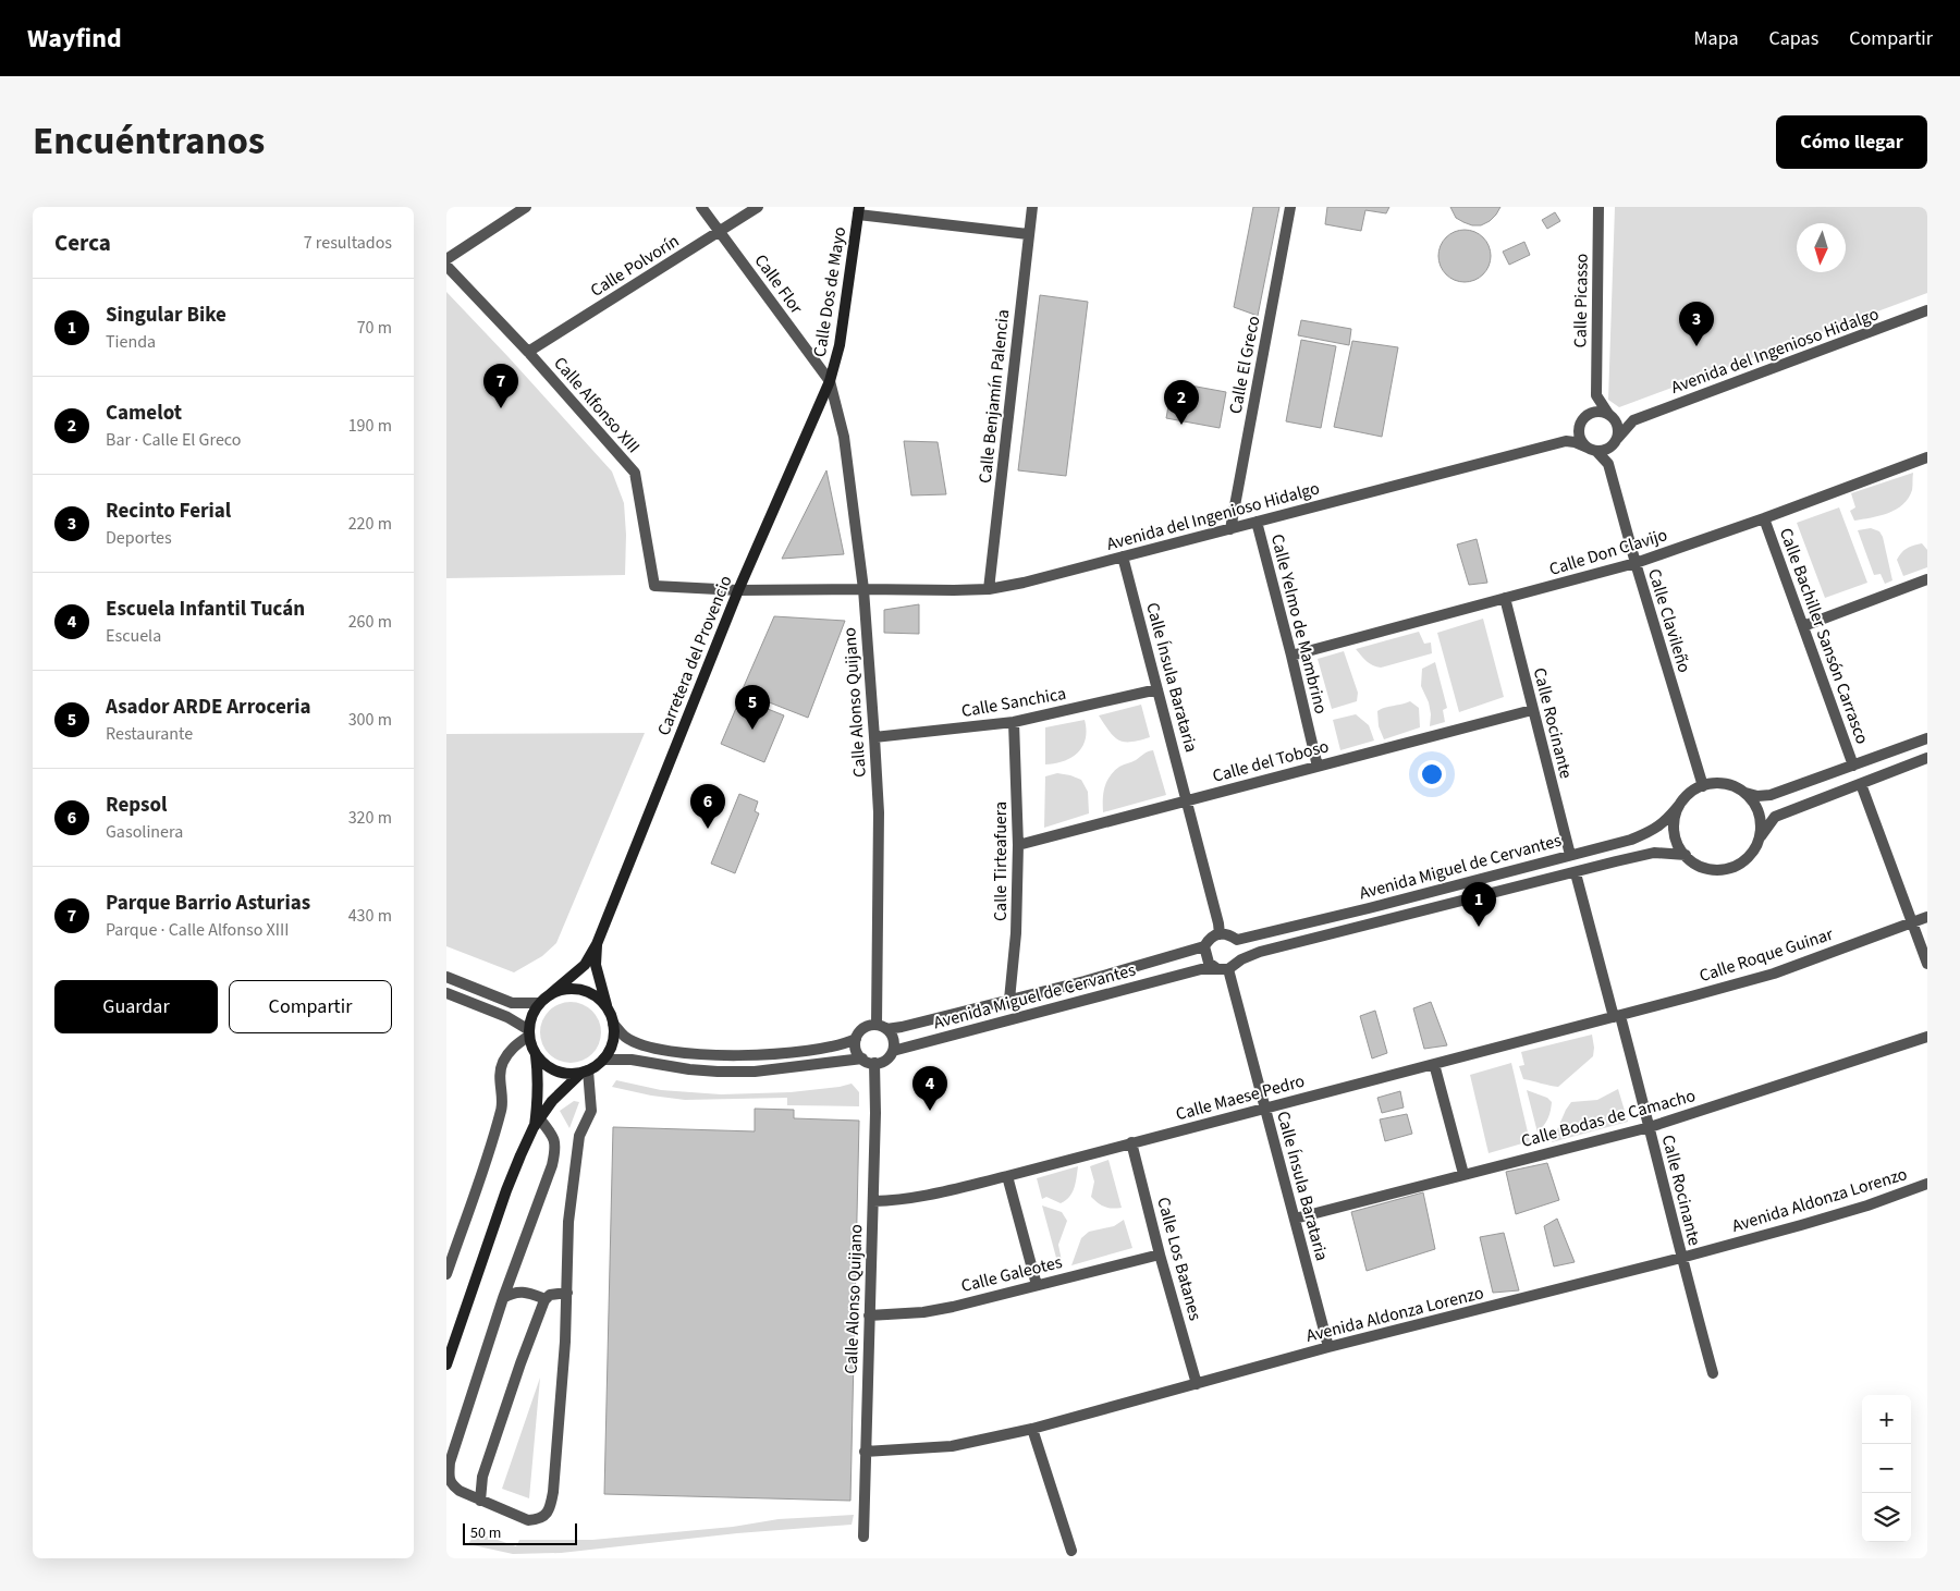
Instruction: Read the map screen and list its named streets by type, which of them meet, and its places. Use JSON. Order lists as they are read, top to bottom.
{
  "streets": {
    "street": [
      "Calle Polvorín",
      "Calle Flor",
      "Calle Dos de Mayo",
      "Calle Picasso",
      "Avenida del Ingenioso Hidalgo",
      "Calle El Greco",
      "Calle Benjamín Palencia",
      "Calle Alfonso XIII",
      "Calle Don Clavijo",
      "Calle Clavileño",
      "Calle Yelmo de Mambrino",
      "Calle Bachiller Sansón Carrasco",
      "Carretera del Provencio",
      "Calle Ínsula Barataria",
      "Calle Alonso Quijano",
      "Calle Sanchica",
      "Calle Rocinante",
      "Calle del Toboso",
      "Calle Tirteafuera",
      "Avenida Miguel de Cervantes",
      "Calle Roque Guinar",
      "Calle Maese Pedro",
      "Calle Bodas de Camacho",
      "Avenida Aldonza Lorenzo",
      "Calle Los Batanes",
      "Calle Galeotes"
    ]
  },
  "crossings": [
    ["Calle Polvorín", "Calle Flor"],
    ["Calle Polvorín", "Calle Alfonso XIII"],
    ["Calle Flor", "Calle Dos de Mayo"],
    ["Calle Flor", "Carretera del Provencio"],
    ["Calle Flor", "Calle Alonso Quijano"],
    ["Calle Dos de Mayo", "Carretera del Provencio"],
    ["Calle Dos de Mayo", "Calle Alonso Quijano"],
    ["Calle Picasso", "Avenida del Ingenioso Hidalgo"],
    ["Calle Picasso", "Calle Clavileño"],
    ["Avenida del Ingenioso Hidalgo", "Calle El Greco"],
    ["Avenida del Ingenioso Hidalgo", "Calle Benjamín Palencia"],
    ["Avenida del Ingenioso Hidalgo", "Calle Alfonso XIII"],
    ["Avenida del Ingenioso Hidalgo", "Calle Clavileño"],
    ["Avenida del Ingenioso Hidalgo", "Calle Yelmo de Mambrino"],
    ["Avenida del Ingenioso Hidalgo", "Calle Ínsula Barataria"],
    ["Avenida del Ingenioso Hidalgo", "Calle Alonso Quijano"],
    ["Calle Alfonso XIII", "Carretera del Provencio"],
    ["Calle Alfonso XIII", "Calle Alonso Quijano"],
    ["Calle Don Clavijo", "Calle Clavileño"],
    ["Calle Don Clavijo", "Calle Yelmo de Mambrino"],
    ["Calle Don Clavijo", "Calle Bachiller Sansón Carrasco"],
    ["Calle Don Clavijo", "Calle Rocinante"],
    ["Calle Clavileño", "Avenida Miguel de Cervantes"],
    ["Calle Yelmo de Mambrino", "Calle del Toboso"],
    ["Carretera del Provencio", "Calle Alonso Quijano"],
    ["Calle Ínsula Barataria", "Calle Sanchica"],
    ["Calle Ínsula Barataria", "Calle del Toboso"],
    ["Calle Ínsula Barataria", "Avenida Miguel de Cervantes"],
    ["Calle Ínsula Barataria", "Calle Maese Pedro"],
    ["Calle Ínsula Barataria", "Calle Bodas de Camacho"],
    ["Calle Ínsula Barataria", "Avenida Aldonza Lorenzo"],
    ["Calle Alonso Quijano", "Calle Sanchica"],
    ["Calle Alonso Quijano", "Avenida Miguel de Cervantes"],
    ["Calle Alonso Quijano", "Calle Maese Pedro"],
    ["Calle Alonso Quijano", "Avenida Aldonza Lorenzo"],
    ["Calle Alonso Quijano", "Calle Galeotes"],
    ["Calle Sanchica", "Calle Tirteafuera"],
    ["Calle Rocinante", "Calle del Toboso"],
    ["Calle Rocinante", "Avenida Miguel de Cervantes"],
    ["Calle Rocinante", "Calle Roque Guinar"],
    ["Calle Rocinante", "Calle Maese Pedro"],
    ["Calle Rocinante", "Calle Bodas de Camacho"],
    ["Calle Rocinante", "Avenida Aldonza Lorenzo"],
    ["Calle del Toboso", "Calle Tirteafuera"],
    ["Calle Tirteafuera", "Avenida Miguel de Cervantes"],
    ["Calle Roque Guinar", "Calle Maese Pedro"],
    ["Calle Maese Pedro", "Calle Los Batanes"],
    ["Avenida Aldonza Lorenzo", "Calle Los Batanes"],
    ["Calle Los Batanes", "Calle Galeotes"]
  ],
  "scale_bar": "50 m",
  "north": "bottom",
  "page": {
    "header": "Wayfind",
    "nav": ["Mapa", "Capas", "Compartir"],
    "title": "Encuéntranos",
    "buttons": [
      "Cómo llegar",
      ["Guardar", "Compartir"]
    ],
    "heading": ["Cerca", "7 resultados"],
    "list": [
      {
        "mark": "1",
        "name": "Singular Bike",
        "note": "Tienda",
        "value": "70 m"
      },
      {
        "mark": "2",
        "name": "Camelot",
        "note": "Bar · Calle El Greco",
        "value": "190 m"
      },
      {
        "mark": "3",
        "name": "Recinto Ferial",
        "note": "Deportes",
        "value": "220 m"
      },
      {
        "mark": "4",
        "name": "Escuela Infantil Tucán",
        "note": "Escuela",
        "value": "260 m"
      },
      {
        "mark": "5",
        "name": "Asador ARDE Arroceria",
        "note": "Restaurante",
        "value": "300 m"
      },
      {
        "mark": "6",
        "name": "Repsol",
        "note": "Gasolinera",
        "value": "320 m"
      },
      {
        "mark": "7",
        "name": "Parque Barrio Asturias",
        "note": "Parque · Calle Alfonso XIII",
        "value": "430 m"
      }
    ],
    "pins": [
      "3",
      "7",
      "2",
      "5",
      "6",
      "1",
      "4"
    ],
    "map_buttons": ["+", "−"],
    "scale": "50 m"
  }
}
